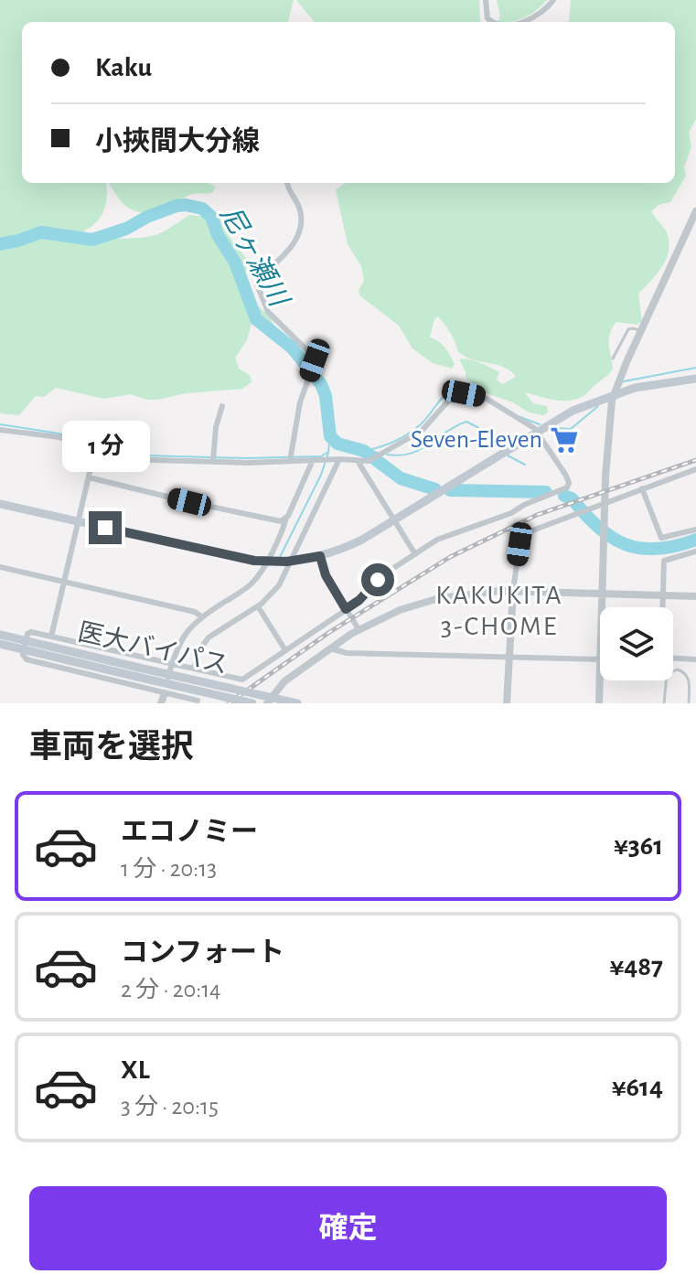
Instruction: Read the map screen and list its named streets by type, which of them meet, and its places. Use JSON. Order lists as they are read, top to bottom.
{
  "streets": {
    "main road": ["医大バイパス"]
  },
  "districts": ["KAKUKITA 3-CHOME"],
  "water": ["尼ヶ瀬川"],
  "places": {
    "supermarket": ["Seven-Eleven"]
  },
  "page": {
    "banner": ["Kaku", "小挾間大分線"],
    "bubble": "1 分",
    "heading": "車両を選択",
    "list": [
      {
        "name": "エコノミー",
        "note": "1 分 · 20:13",
        "value": "¥361"
      },
      {
        "name": "コンフォート",
        "note": "2 分 · 20:14",
        "value": "¥487"
      },
      {
        "name": "XL",
        "note": "3 分 · 20:15",
        "value": "¥614"
      }
    ],
    "buttons": "確定"
  }
}
